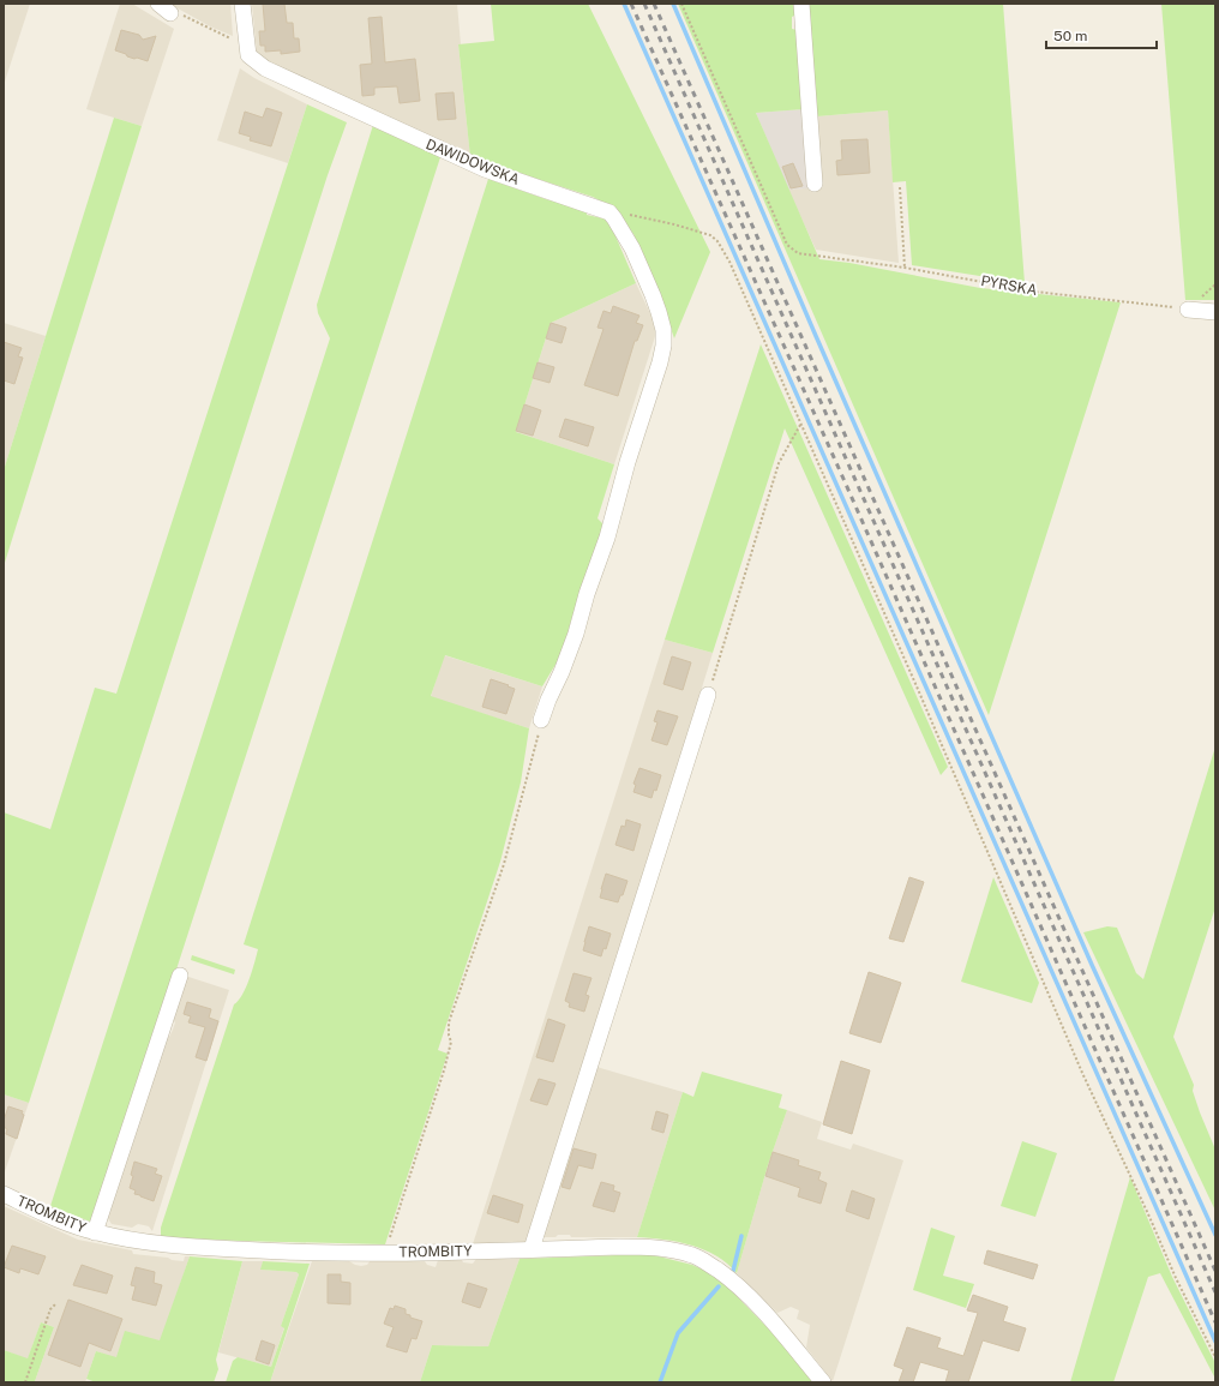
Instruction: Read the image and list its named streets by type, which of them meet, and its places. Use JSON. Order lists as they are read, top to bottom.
{
  "streets": {
    "street": ["DAWIDOWSKA", "TROMBITY"],
    "path": ["PYRSKA"]
  },
  "scale_bar": "50 m"
}
